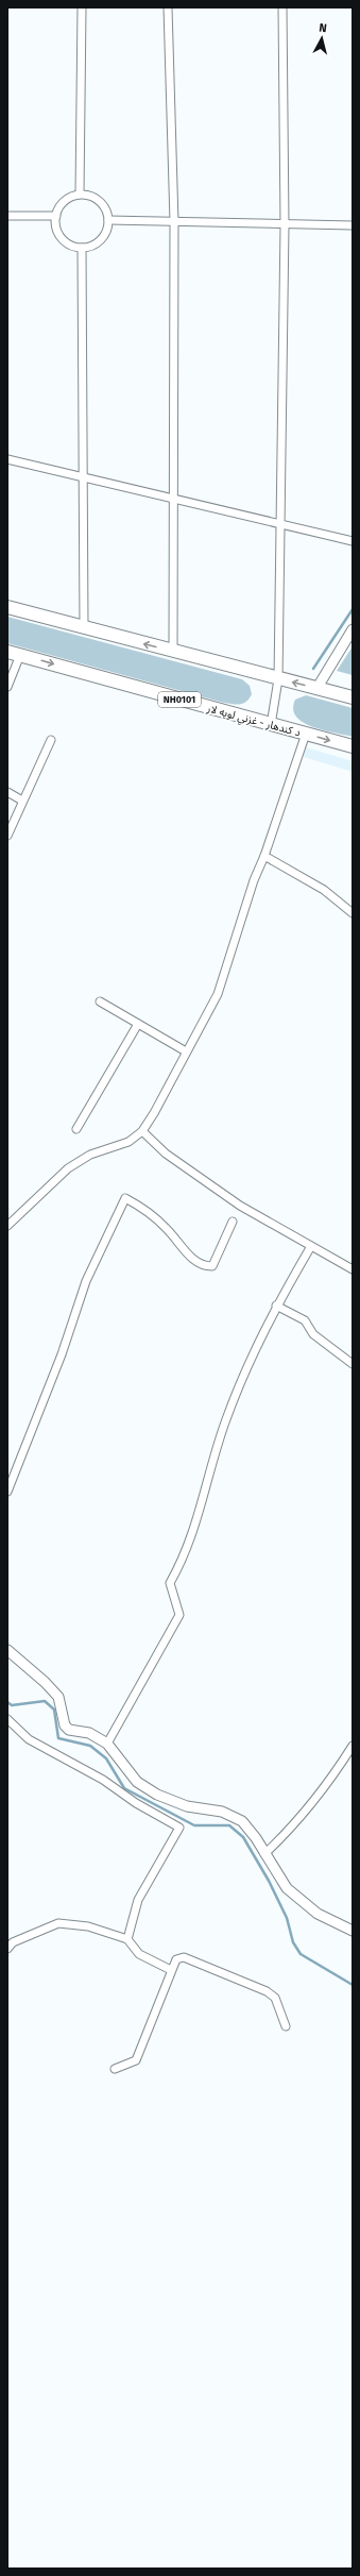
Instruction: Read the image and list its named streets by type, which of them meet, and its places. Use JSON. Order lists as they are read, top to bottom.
{
  "streets": {
    "highway": ["NH0101", "د کندهار - غزني لويه لار"]
  },
  "north": "top"
}
